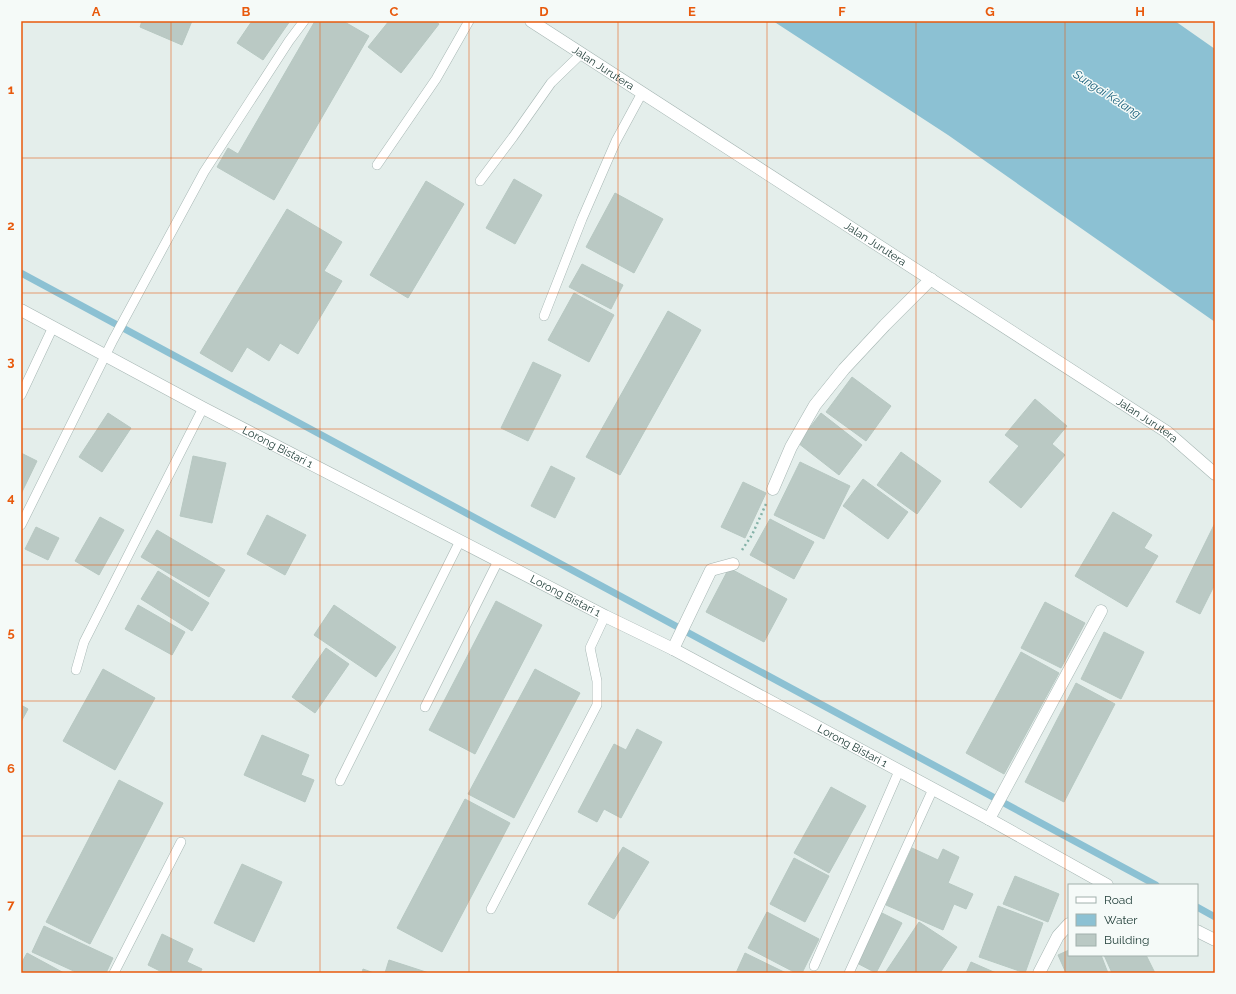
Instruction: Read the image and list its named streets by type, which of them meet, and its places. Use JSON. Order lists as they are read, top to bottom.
{
  "streets": {
    "street": ["Jalan Jurutera", "Lorong Bistari 1"]
  },
  "water": ["Sungai Kelang"],
  "legend": ["Road", "Water", "Building"],
  "grid": {
    "columns": [
      "A",
      "B",
      "C",
      "D",
      "E",
      "F",
      "G",
      "H"
    ],
    "rows": [
      "1",
      "2",
      "3",
      "4",
      "5",
      "6",
      "7"
    ]
  }
}
